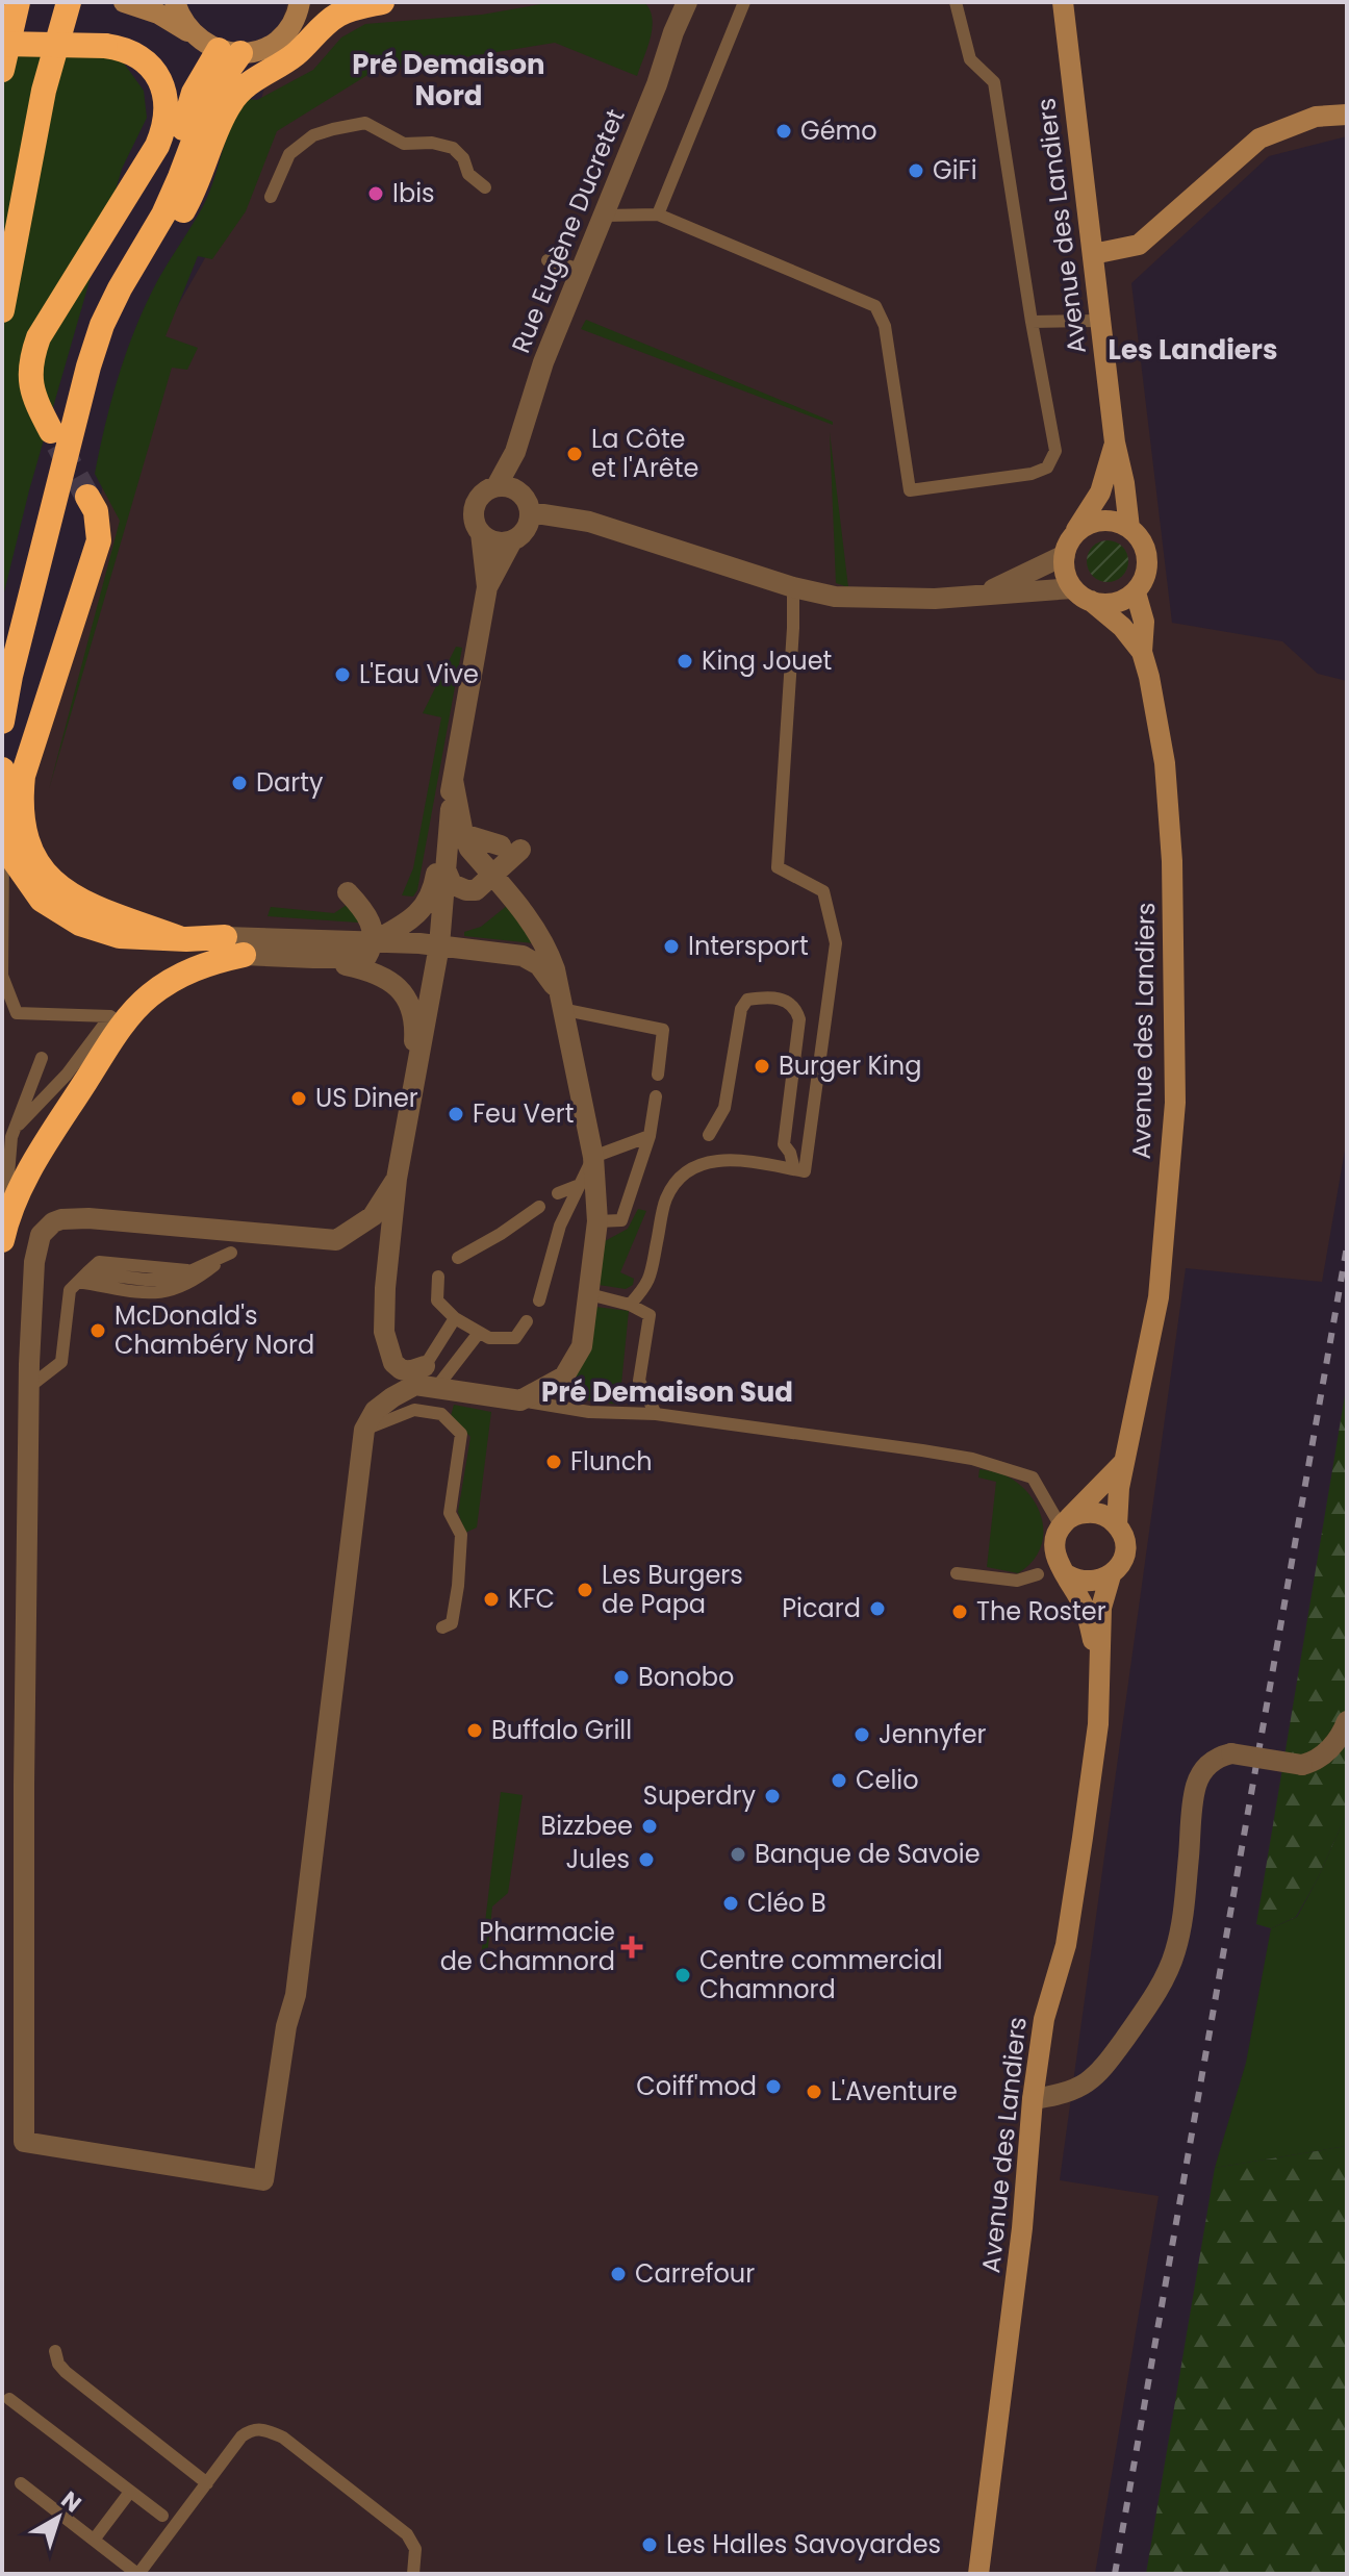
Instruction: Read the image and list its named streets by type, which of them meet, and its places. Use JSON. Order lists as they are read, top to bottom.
{
  "streets": {
    "main road": ["Avenue des Landiers"],
    "street": ["Rue Eugène Ducretet"]
  },
  "districts": ["Pré Demaison Nord", "Les Landiers", "Pré Demaison Sud"],
  "places": {
    "other": [
      "Gémo",
      "GiFi",
      "Ibis",
      "La Côte et l'Arête",
      "King Jouet",
      "L'Eau Vive",
      "Darty",
      "Intersport",
      "Burger King",
      "US Diner",
      "Feu Vert",
      "McDonald's Chambéry Nord",
      "Flunch",
      "Les Burgers de Papa",
      "KFC",
      "Picard",
      "The Roster",
      "Bonobo",
      "Buffalo Grill",
      "Jennyfer",
      "Celio",
      "Superdry",
      "Bizzbee",
      "Banque de Savoie",
      "Jules",
      "Cléo B",
      "Centre commercial Chamnord",
      "Coiff'mod",
      "L'Aventure",
      "Carrefour",
      "Les Halles Savoyardes"
    ],
    "health": ["Pharmacie de Chamnord"]
  },
  "north": "top right"
}
